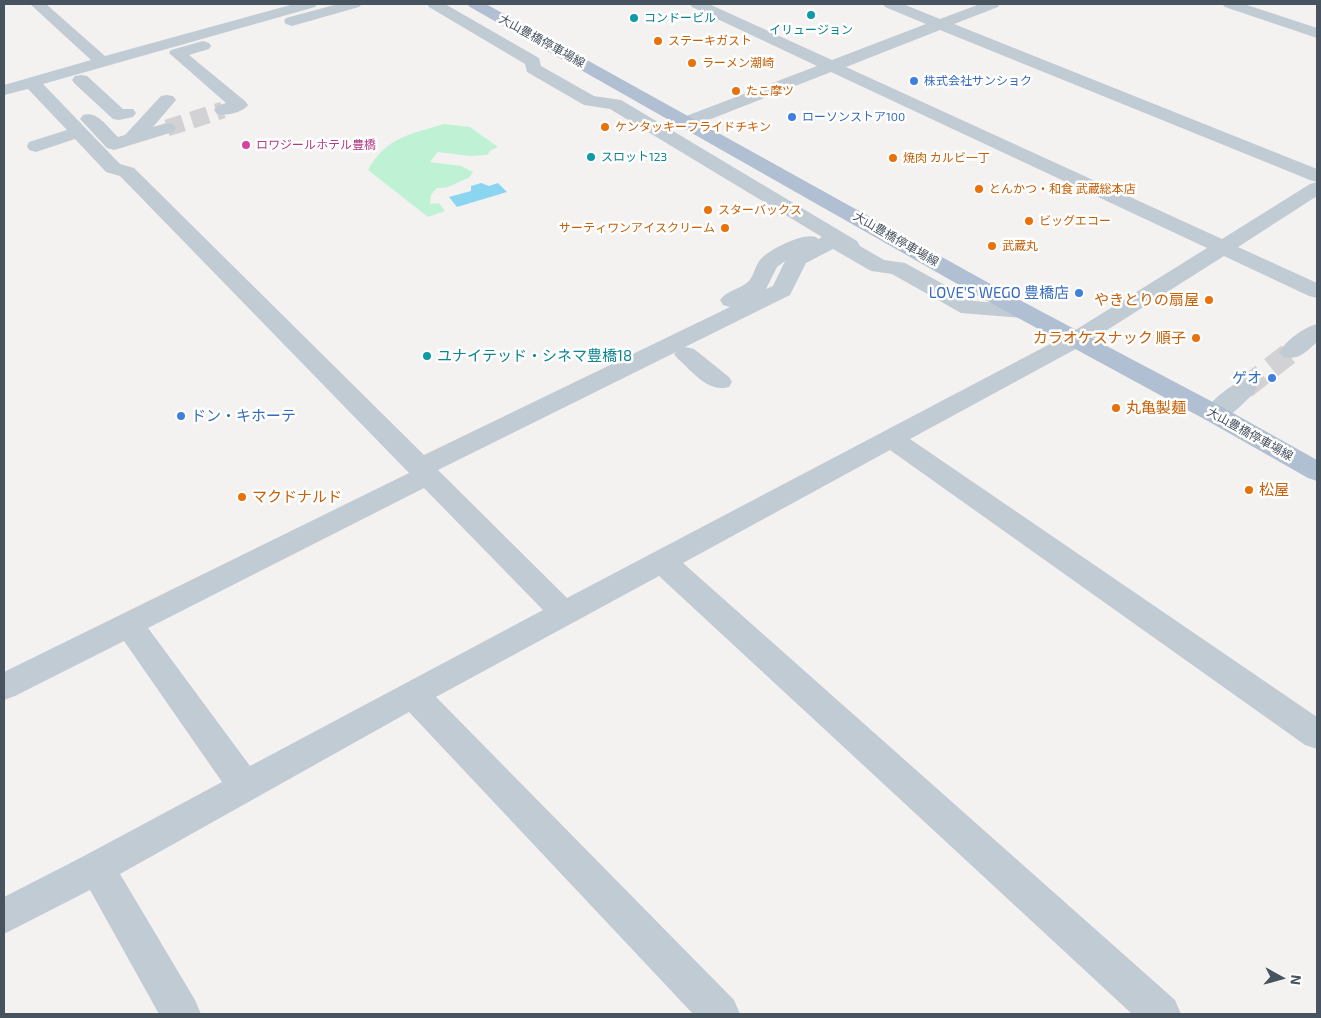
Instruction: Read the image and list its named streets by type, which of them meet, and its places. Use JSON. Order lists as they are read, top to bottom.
{
  "streets": {
    "main road": ["大山豊橋停車場線"]
  },
  "places": [
    "イリュージョン",
    "コンドービル",
    "ステーキガスト",
    "ラーメン潮崎",
    "株式会社サンショク",
    "たこ摩ツ",
    "ローソンストア100",
    "ケンタッキーフライドチキン",
    "ロワジールホテル豊橋",
    "スロット123",
    "焼肉 カルビ一丁",
    "とんかつ・和食 武蔵総本店",
    "スターバックス",
    "ビッグエコー",
    "サーティワンアイスクリーム",
    "武蔵丸",
    "LOVE'S WEGO 豊橋店",
    "やきとりの扇屋",
    "カラオケスナック 順子",
    "ユナイテッド・シネマ豊橋18",
    "ゲオ",
    "丸亀製麺",
    "ドン・キホーテ",
    "松屋",
    "マクドナルド"
  ],
  "north": "right"
}
